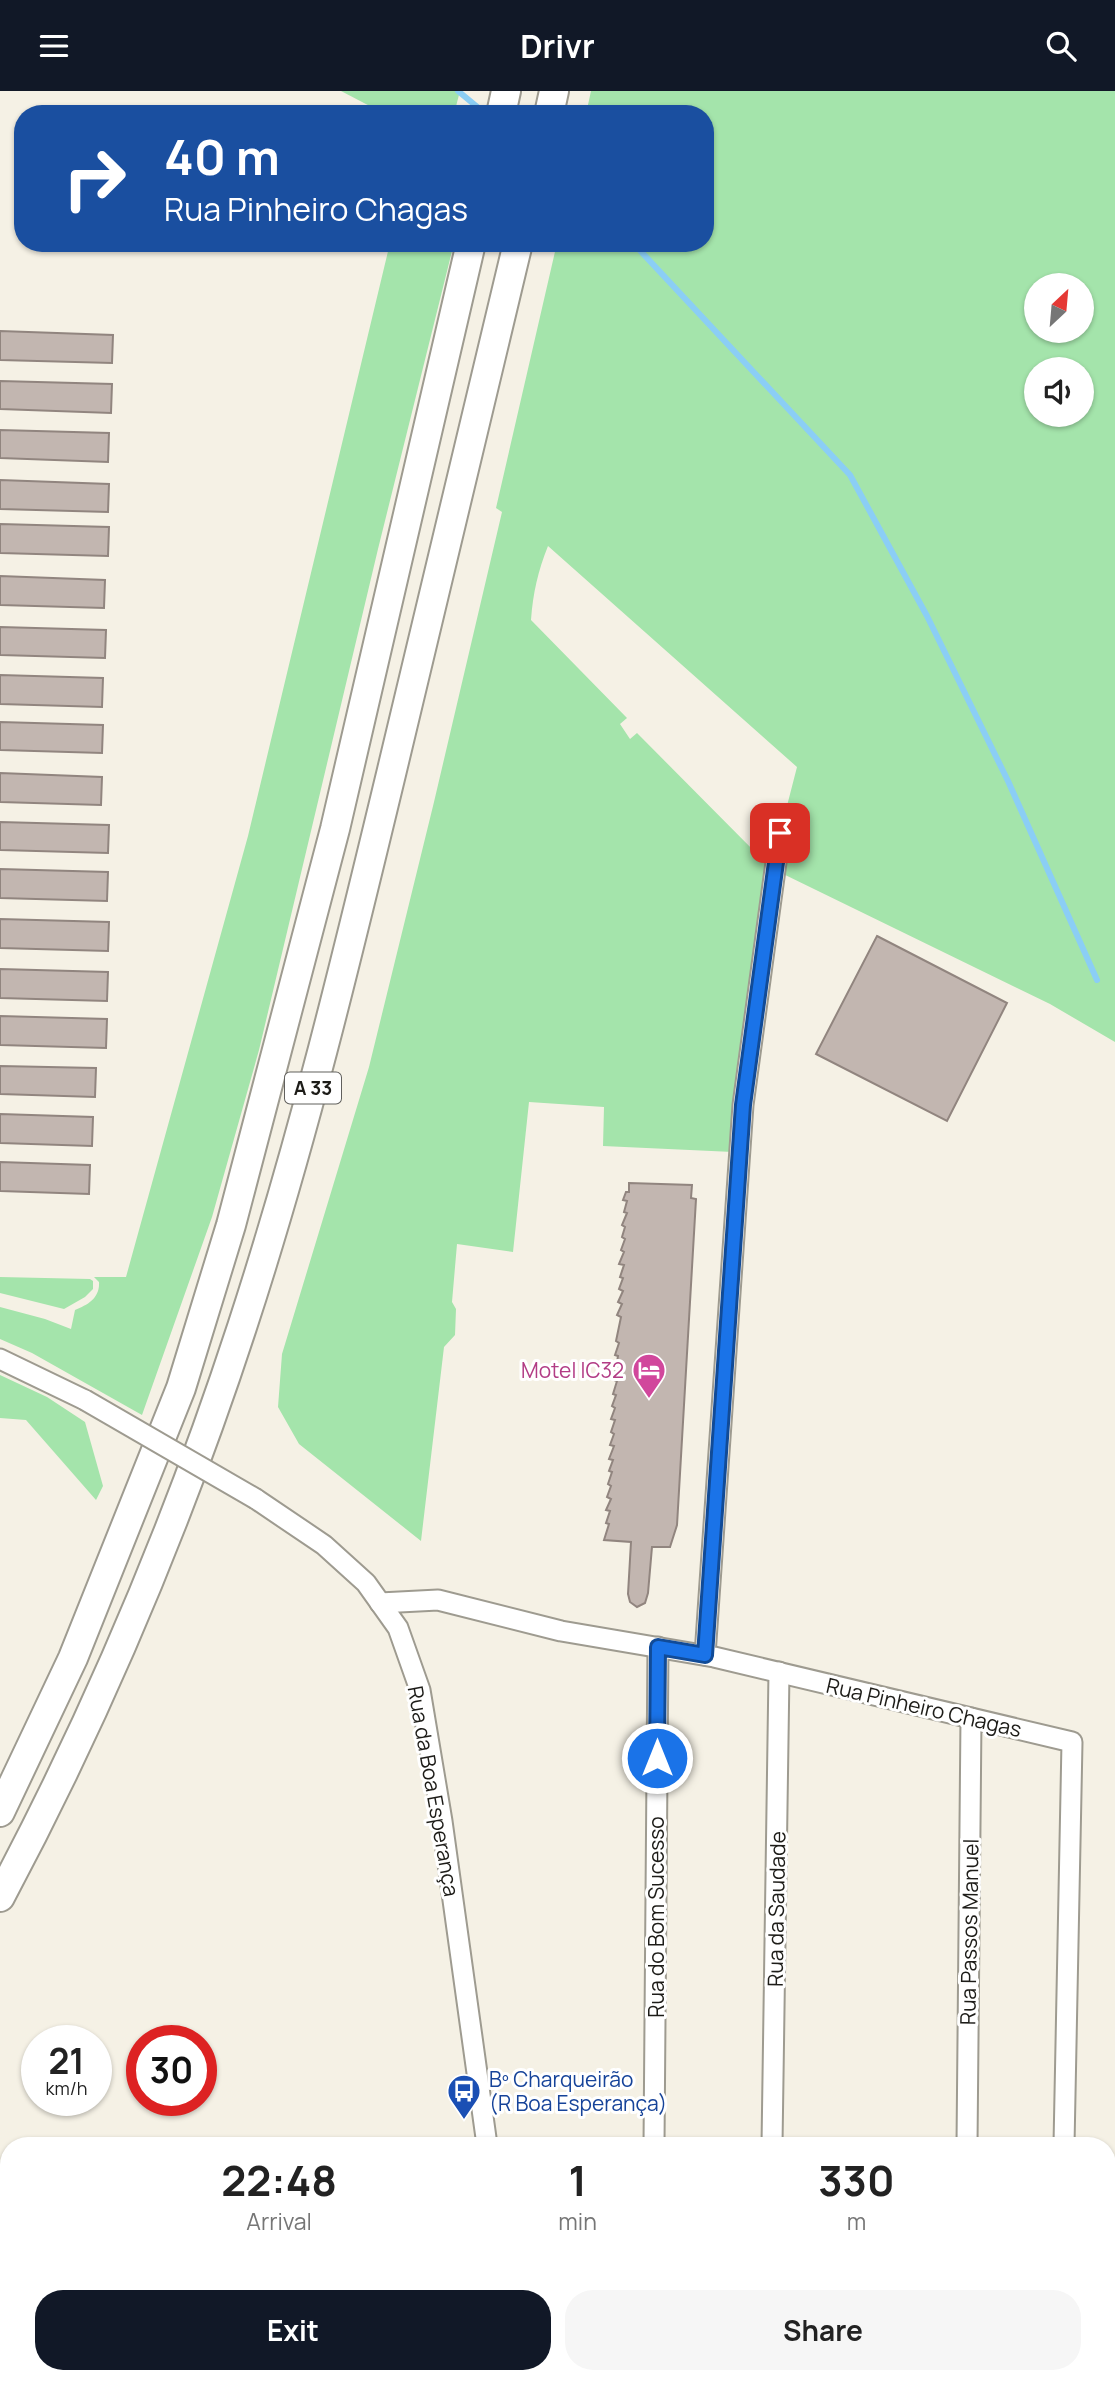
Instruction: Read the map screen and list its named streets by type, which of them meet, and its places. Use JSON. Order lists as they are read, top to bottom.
{
  "streets": {
    "highway": ["A 33"],
    "street": [
      "Rua Pinheiro Chagas",
      "Rua da Boa Esperança",
      "Rua da Saudade",
      "Rua do Bom Sucesso",
      "Rua Passos Manuel"
    ]
  },
  "crossings": [
    ["Rua Pinheiro Chagas", "Rua da Boa Esperança"],
    ["Rua Pinheiro Chagas", "Rua da Saudade"],
    ["Rua Pinheiro Chagas", "Rua do Bom Sucesso"],
    ["Rua Pinheiro Chagas", "Rua Passos Manuel"]
  ],
  "places": {
    "hotel": ["Motel IC32"],
    "bus stop": ["Bº Charqueirão (R Boa Esperança)"]
  },
  "north": "top right",
  "page": {
    "header": "Drivr",
    "turn": ["40 m", "Rua Pinheiro Chagas"],
    "speed": "21 km/h",
    "limit": "30",
    "eta": [
      "22:48",
      "Arrival",
      "1",
      "min",
      "330",
      "m"
    ],
    "buttons": ["Exit", "Share"]
  }
}
